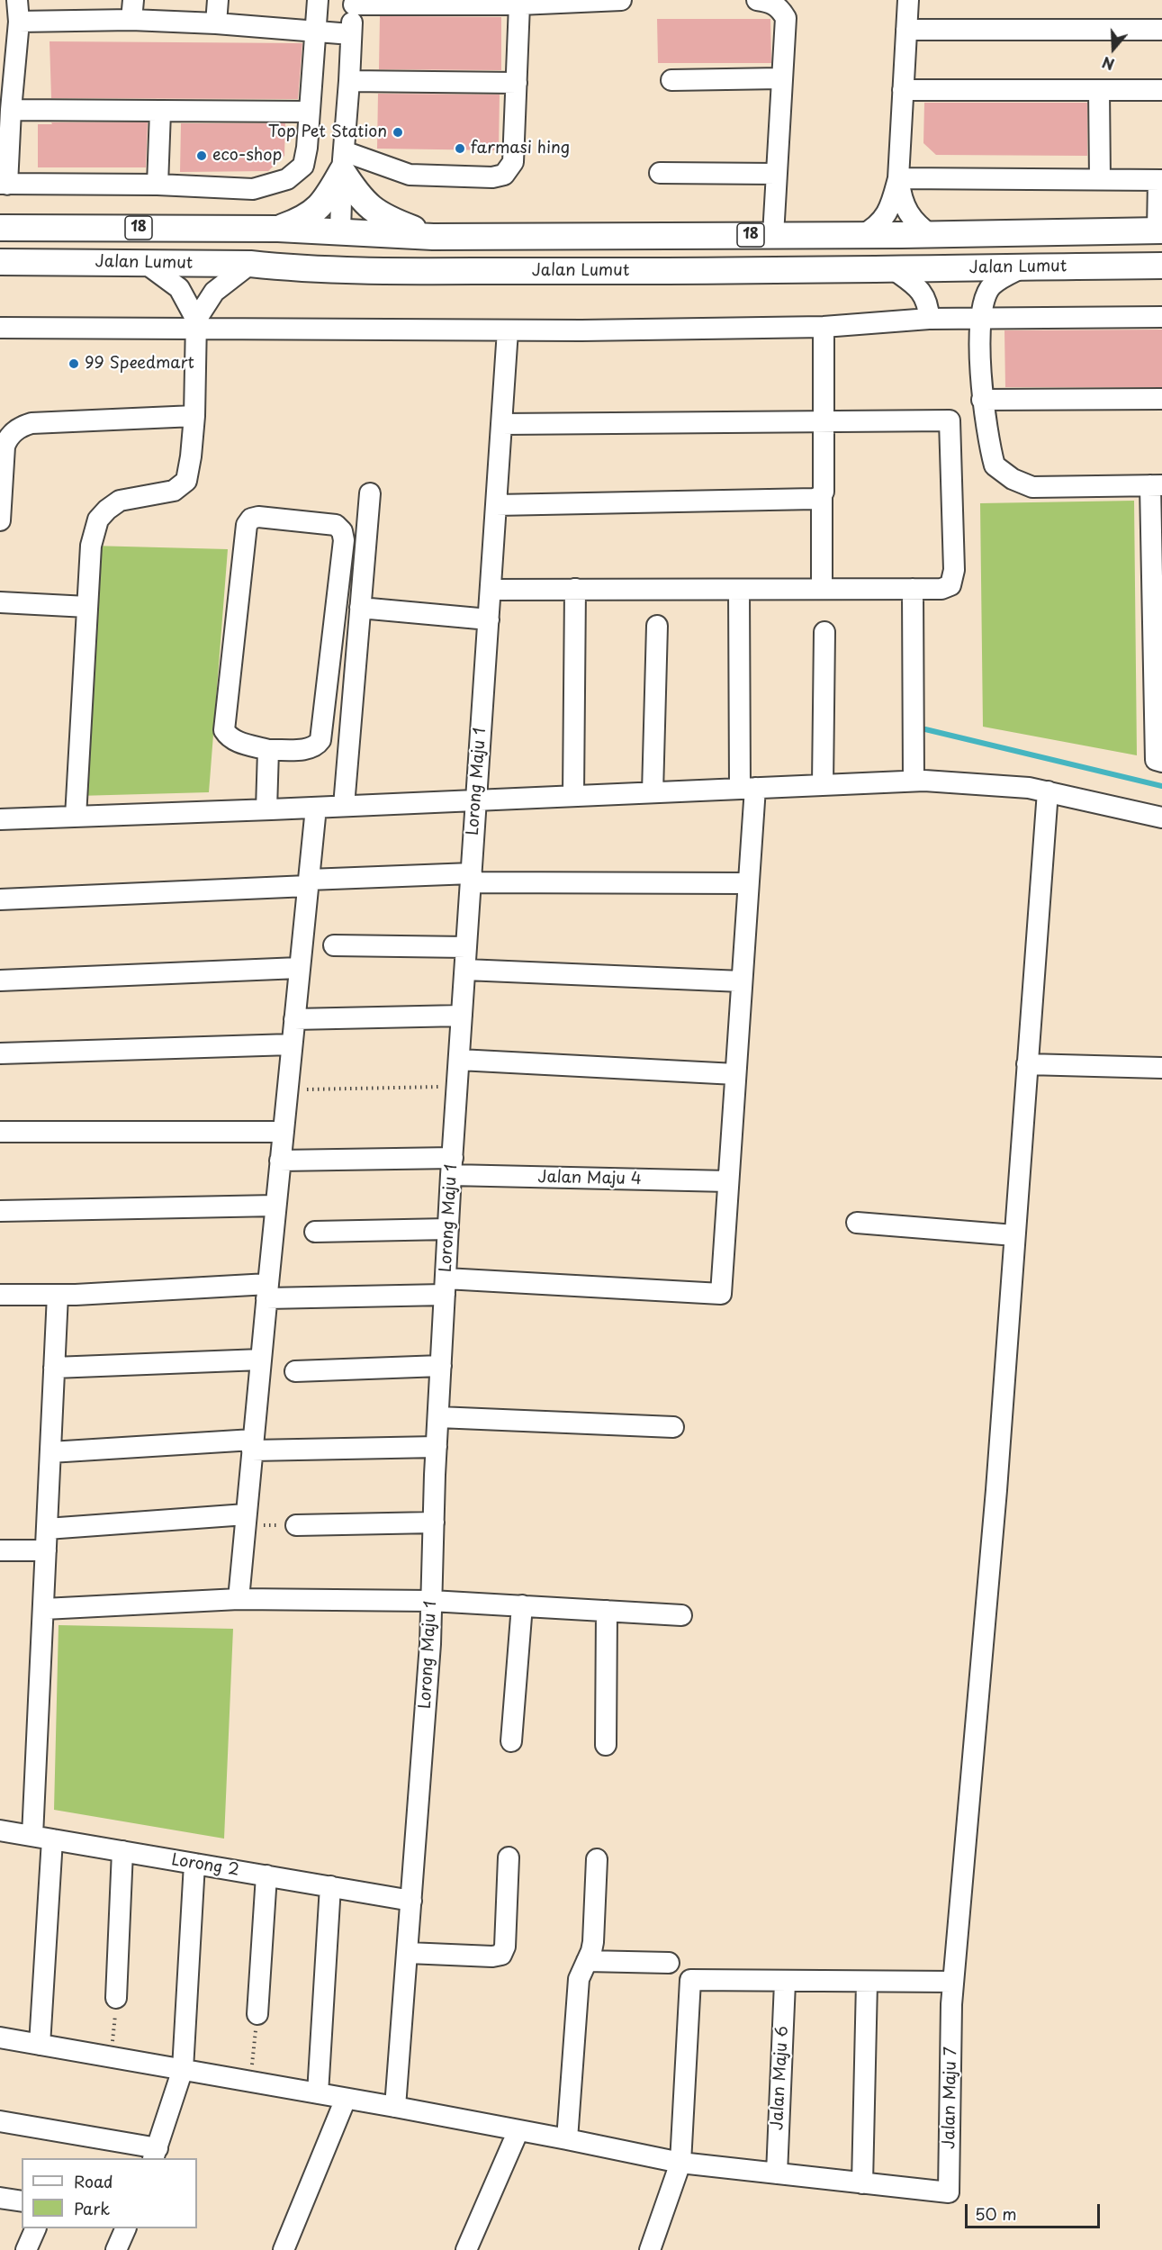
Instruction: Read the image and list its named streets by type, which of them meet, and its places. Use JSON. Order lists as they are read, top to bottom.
{
  "streets": {
    "main road": ["18", "Jalan Lumut"],
    "street": [
      "Lorong Maju 1",
      "Jalan Maju 4",
      "Lorong 2",
      "Jalan Maju 6",
      "Jalan Maju 7"
    ]
  },
  "crossings": [
    ["Lorong Maju 1", "Jalan Maju 4"],
    ["Lorong Maju 1", "Lorong 2"]
  ],
  "places": [
    "Top Pet Station",
    "farmasi hing",
    "eco-shop",
    "99 Speedmart"
  ],
  "legend": ["Road", "Park"],
  "scale_bar": "50 m",
  "north": "bottom"
}
